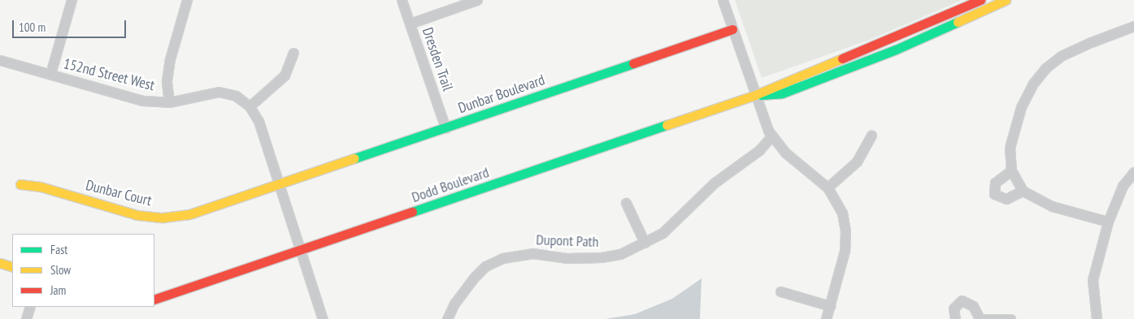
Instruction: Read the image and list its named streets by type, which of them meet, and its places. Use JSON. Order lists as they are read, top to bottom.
{
  "streets": {
    "street": [
      "Dresden Trail",
      "152nd Street West",
      "Dunbar Boulevard",
      "Dodd Boulevard",
      "Dunbar Court",
      "Dupont Path"
    ]
  },
  "crossings": [
    ["Dresden Trail", "Dunbar Boulevard"],
    ["152nd Street West", "Dunbar Boulevard"],
    ["152nd Street West", "Dodd Boulevard"],
    ["152nd Street West", "Dunbar Court"],
    ["Dunbar Boulevard", "Dunbar Court"]
  ],
  "legend": ["Fast", "Slow", "Jam"],
  "scale_bar": "100 m"
}
